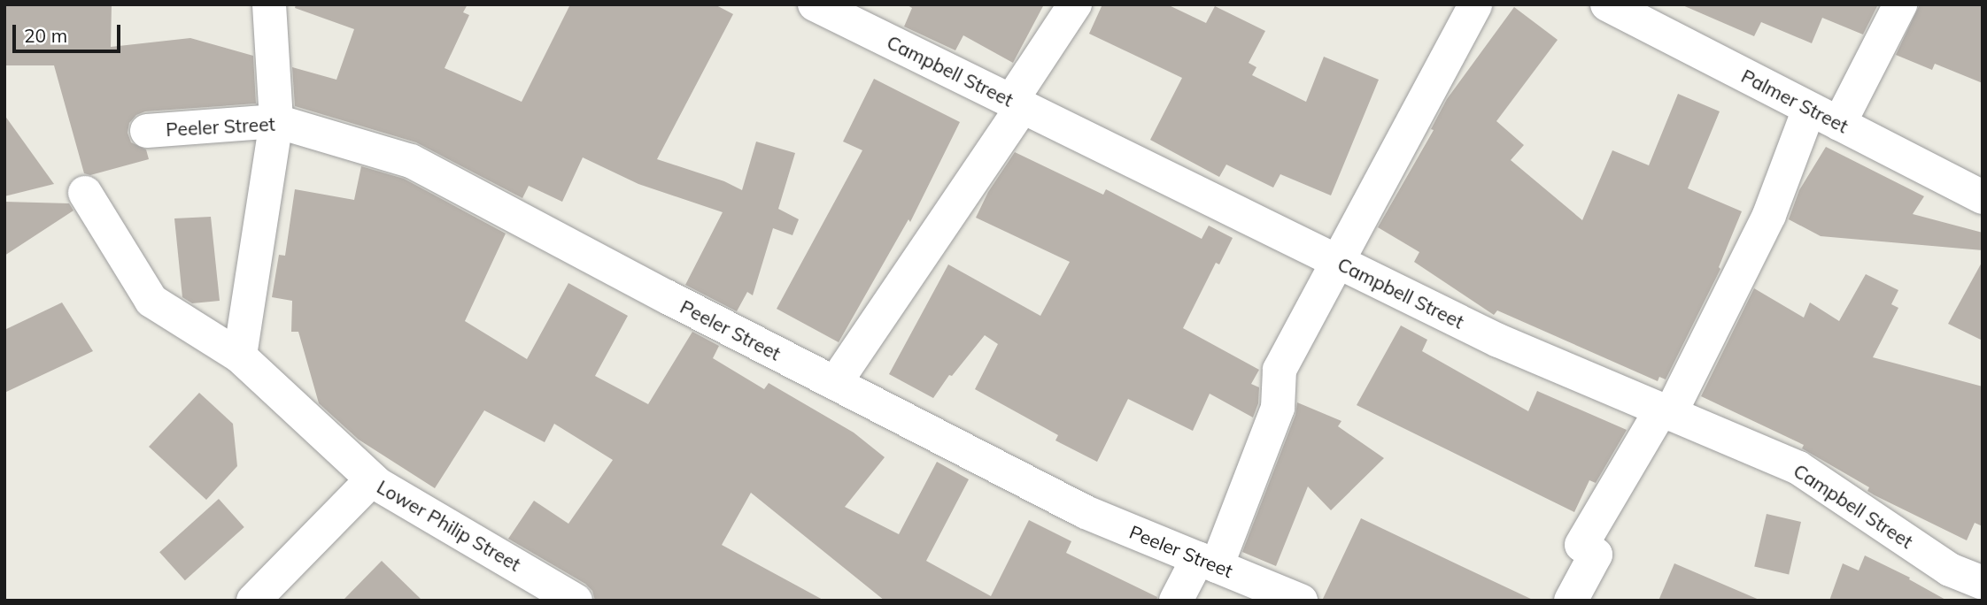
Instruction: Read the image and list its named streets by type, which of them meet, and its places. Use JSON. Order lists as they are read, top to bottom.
{
  "streets": {
    "street": [
      "Campbell Street",
      "Palmer Street",
      "Peeler Street",
      "Lower Philip Street"
    ]
  },
  "scale_bar": "20 m"
}
